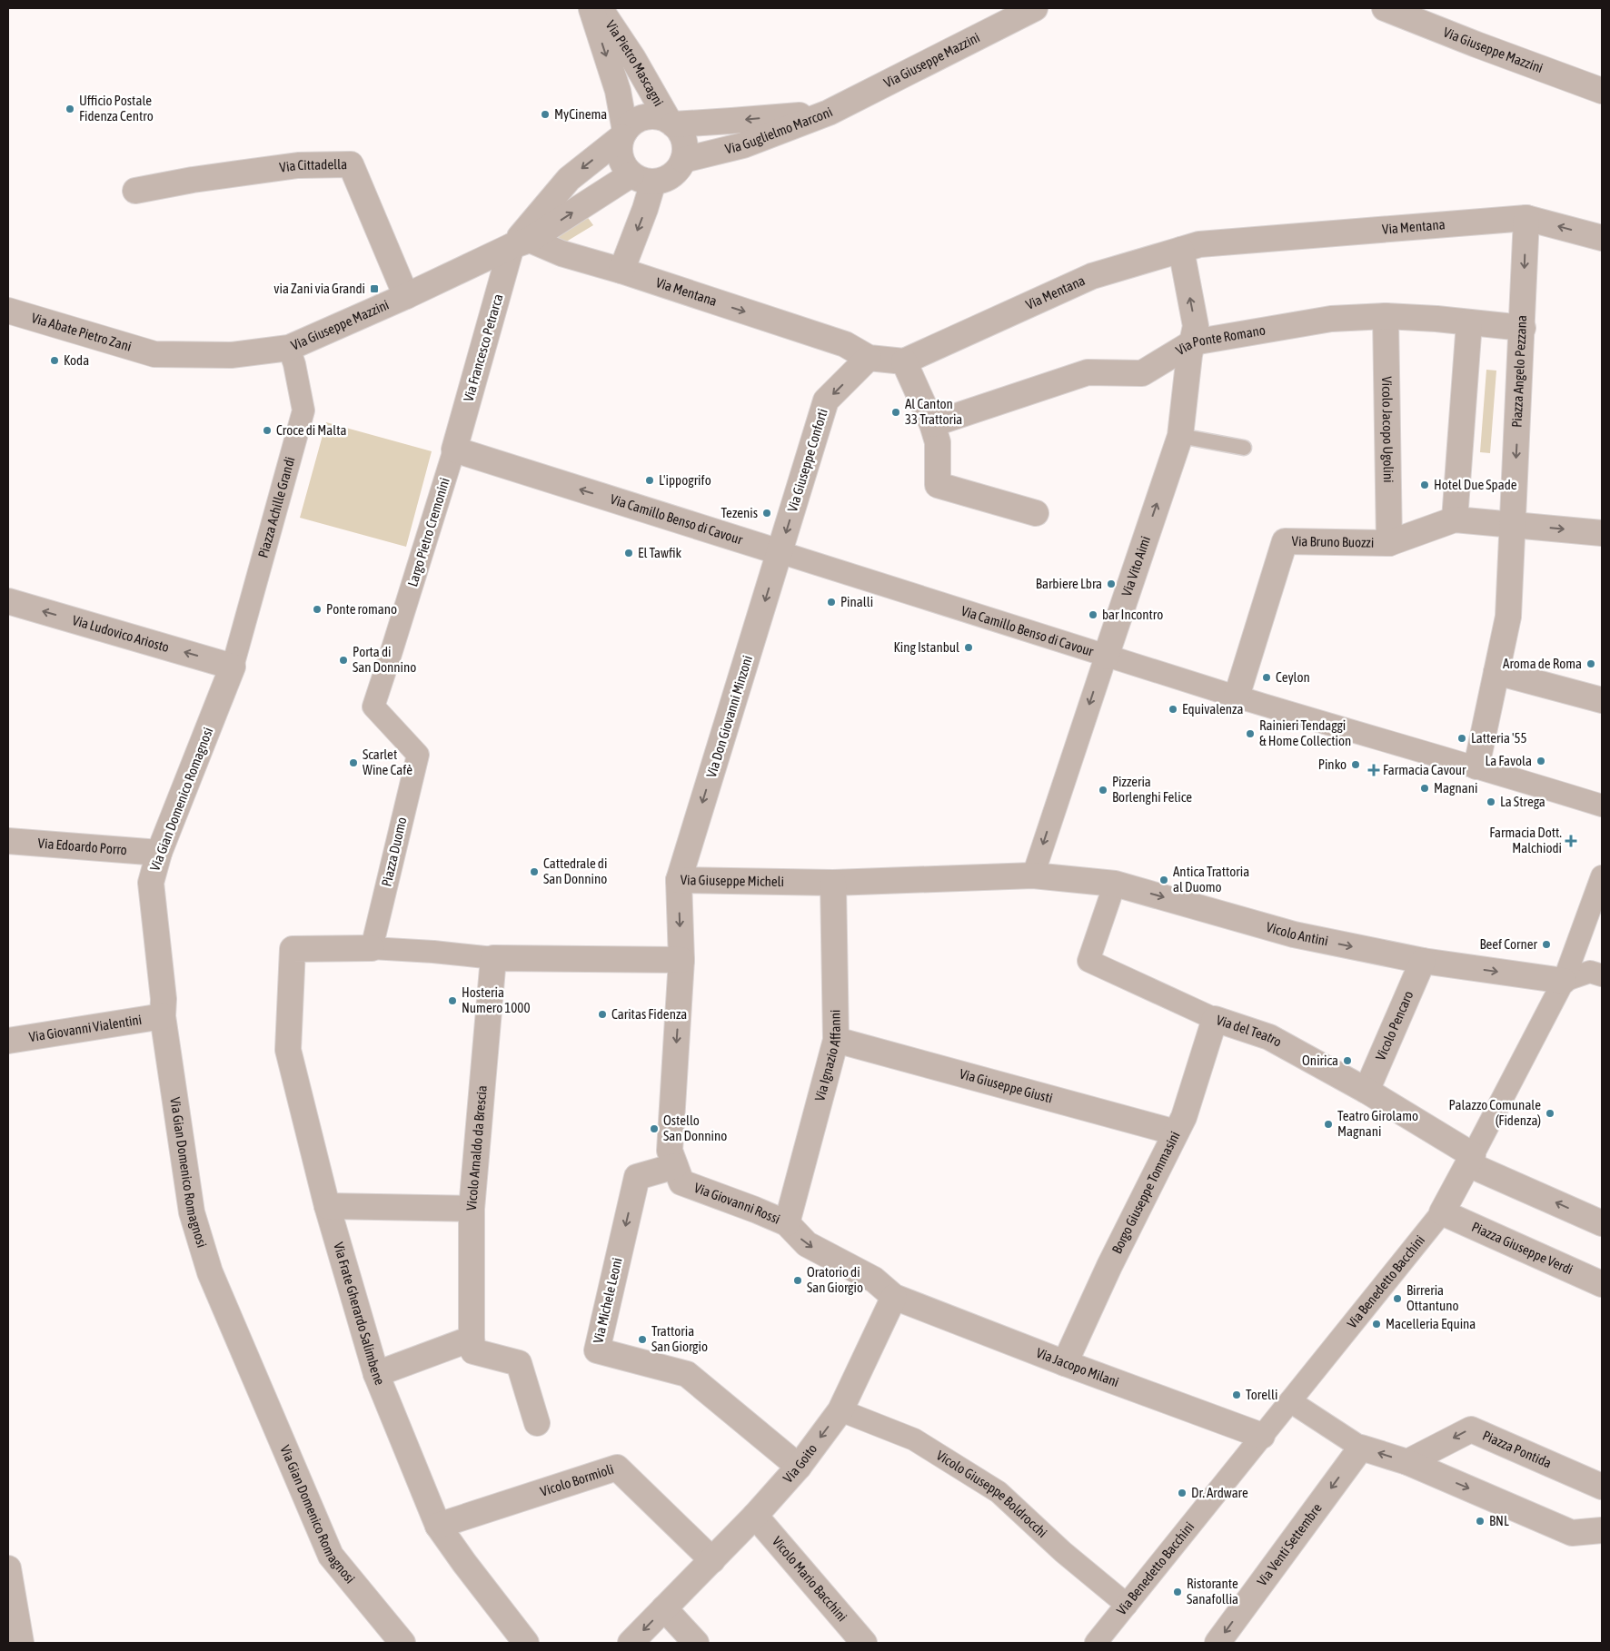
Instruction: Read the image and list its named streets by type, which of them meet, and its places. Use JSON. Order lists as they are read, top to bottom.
{
  "streets": {
    "street": [
      "Via Giuseppe Mazzini",
      "Via Pietro Mascagni",
      "Via Guglielmo Marconi",
      "Via Cittadella",
      "Via Mentana",
      "Via Abate Pietro Zani",
      "Via Ponte Romano",
      "Via Francesco Petrarca",
      "Piazza Angelo Pezzana",
      "Vicolo Jacopo Ugolini",
      "Via Giuseppe Conforti",
      "Piazza Achille Grandi",
      "Via Camillo Benso di Cavour",
      "Largo Pietro Cremonini",
      "Via Bruno Buozzi",
      "Via Vito Aimi",
      "Via Ludovico Ariosto",
      "Via Don Giovanni Minzoni",
      "Via Gian Domenico Romagnosi",
      "Via Edoardo Porro",
      "Piazza Duomo",
      "Via Giuseppe Micheli",
      "Vicolo Antini",
      "Vicolo Pencaro",
      "Via Giovanni Vialentini",
      "Via del Teatro",
      "Via Ignazio Affanni",
      "Via Giuseppe Giusti",
      "Vicolo Arnaldo da Brescia",
      "Borgo Giuseppe Tommasini",
      "Via Giovanni Rossi",
      "Piazza Giuseppe Verdi",
      "Via Benedetto Bacchini",
      "Via Michele Leoni",
      "Via Frate Gherardo Salimbene",
      "Via Jacopo Milani",
      "Piazza Pontida",
      "Via Goito",
      "Vicolo Bormioli",
      "Vicolo Giuseppe Boldrocchi",
      "Via Venti Settembre",
      "Vicolo Mario Bacchini"
    ]
  },
  "crossings": [
    ["Via Giuseppe Mazzini", "Via Pietro Mascagni"],
    ["Via Giuseppe Mazzini", "Via Guglielmo Marconi"],
    ["Via Giuseppe Mazzini", "Via Cittadella"],
    ["Via Giuseppe Mazzini", "Via Mentana"],
    ["Via Giuseppe Mazzini", "Via Abate Pietro Zani"],
    ["Via Giuseppe Mazzini", "Via Francesco Petrarca"],
    ["Via Giuseppe Mazzini", "Piazza Achille Grandi"],
    ["Via Pietro Mascagni", "Via Guglielmo Marconi"],
    ["Via Mentana", "Via Francesco Petrarca"],
    ["Via Mentana", "Piazza Angelo Pezzana"],
    ["Via Mentana", "Via Giuseppe Conforti"],
    ["Via Mentana", "Via Vito Aimi"],
    ["Via Ponte Romano", "Piazza Angelo Pezzana"],
    ["Via Ponte Romano", "Vicolo Jacopo Ugolini"],
    ["Via Ponte Romano", "Via Vito Aimi"],
    ["Via Francesco Petrarca", "Via Camillo Benso di Cavour"],
    ["Via Francesco Petrarca", "Largo Pietro Cremonini"],
    ["Piazza Angelo Pezzana", "Via Camillo Benso di Cavour"],
    ["Piazza Angelo Pezzana", "Via Bruno Buozzi"],
    ["Vicolo Jacopo Ugolini", "Via Bruno Buozzi"],
    ["Via Giuseppe Conforti", "Via Camillo Benso di Cavour"],
    ["Via Giuseppe Conforti", "Via Don Giovanni Minzoni"],
    ["Piazza Achille Grandi", "Via Ludovico Ariosto"],
    ["Piazza Achille Grandi", "Via Gian Domenico Romagnosi"],
    ["Via Camillo Benso di Cavour", "Largo Pietro Cremonini"],
    ["Via Camillo Benso di Cavour", "Via Bruno Buozzi"],
    ["Via Camillo Benso di Cavour", "Via Vito Aimi"],
    ["Via Camillo Benso di Cavour", "Via Don Giovanni Minzoni"],
    ["Largo Pietro Cremonini", "Piazza Duomo"],
    ["Via Vito Aimi", "Via Giuseppe Micheli"],
    ["Via Vito Aimi", "Vicolo Antini"],
    ["Via Ludovico Ariosto", "Via Gian Domenico Romagnosi"],
    ["Via Don Giovanni Minzoni", "Via Giuseppe Micheli"],
    ["Via Gian Domenico Romagnosi", "Via Edoardo Porro"],
    ["Via Gian Domenico Romagnosi", "Via Giovanni Vialentini"],
    ["Piazza Duomo", "Via Frate Gherardo Salimbene"],
    ["Via Giuseppe Micheli", "Vicolo Antini"],
    ["Via Giuseppe Micheli", "Via Ignazio Affanni"],
    ["Via Giuseppe Micheli", "Via Giovanni Rossi"],
    ["Vicolo Antini", "Vicolo Pencaro"],
    ["Vicolo Antini", "Via del Teatro"],
    ["Vicolo Antini", "Via Benedetto Bacchini"],
    ["Vicolo Pencaro", "Via del Teatro"],
    ["Via del Teatro", "Borgo Giuseppe Tommasini"],
    ["Via del Teatro", "Via Benedetto Bacchini"],
    ["Via Ignazio Affanni", "Via Giuseppe Giusti"],
    ["Via Ignazio Affanni", "Via Giovanni Rossi"],
    ["Via Giuseppe Giusti", "Borgo Giuseppe Tommasini"],
    ["Borgo Giuseppe Tommasini", "Via Jacopo Milani"],
    ["Via Giovanni Rossi", "Via Michele Leoni"],
    ["Via Giovanni Rossi", "Via Jacopo Milani"],
    ["Via Giovanni Rossi", "Via Goito"],
    ["Piazza Giuseppe Verdi", "Via Benedetto Bacchini"],
    ["Via Benedetto Bacchini", "Via Jacopo Milani"],
    ["Via Benedetto Bacchini", "Vicolo Giuseppe Boldrocchi"],
    ["Via Michele Leoni", "Via Goito"],
    ["Via Frate Gherardo Salimbene", "Vicolo Bormioli"],
    ["Via Jacopo Milani", "Via Goito"],
    ["Via Goito", "Vicolo Bormioli"],
    ["Via Goito", "Vicolo Giuseppe Boldrocchi"],
    ["Via Goito", "Vicolo Mario Bacchini"]
  ],
  "one_way": [
    "Via Giuseppe Conforti",
    "Via Ludovico Ariosto",
    "Via Don Giovanni Minzoni",
    "Vicolo Antini",
    "Via Giovanni Rossi",
    "Via Venti Settembre"
  ],
  "places": {
    "other": [
      "Ufficio Postale Fidenza Centro",
      "MyCinema",
      "Koda",
      "Al Canton 33 Trattoria",
      "Croce di Malta",
      "L'ippogrifo",
      "Hotel Due Spade",
      "Tezenis",
      "El Tawfik",
      "Barbiere Lbra",
      "Pinalli",
      "Ponte romano",
      "bar Incontro",
      "King Istanbul",
      "Porta di San Donnino",
      "Aroma de Roma",
      "Ceylon",
      "Equivalenza",
      "Rainieri Tendaggi & Home Collection",
      "Latteria '55",
      "La Favola",
      "Scarlet Wine Cafè",
      "Pinko",
      "Magnani",
      "Pizzeria Borlenghi Felice",
      "La Strega",
      "Cattedrale di San Donnino",
      "Antica Trattoria al Duomo",
      "Beef Corner",
      "Hosteria Numero 1000",
      "Caritas Fidenza",
      "Onirica",
      "Palazzo Comunale (Fidenza)",
      "Teatro Girolamo Magnani",
      "Ostello San Donnino",
      "Oratorio di San Giorgio",
      "Birreria Ottantuno",
      "Macelleria Equina",
      "Trattoria San Giorgio",
      "Torelli",
      "Dr. Ardware",
      "BNL",
      "Ristorante Sanafollia"
    ],
    "transit": ["via Zani via Grandi"],
    "health": ["Farmacia Cavour", "Farmacia Dott. Malchiodi"]
  }
}
